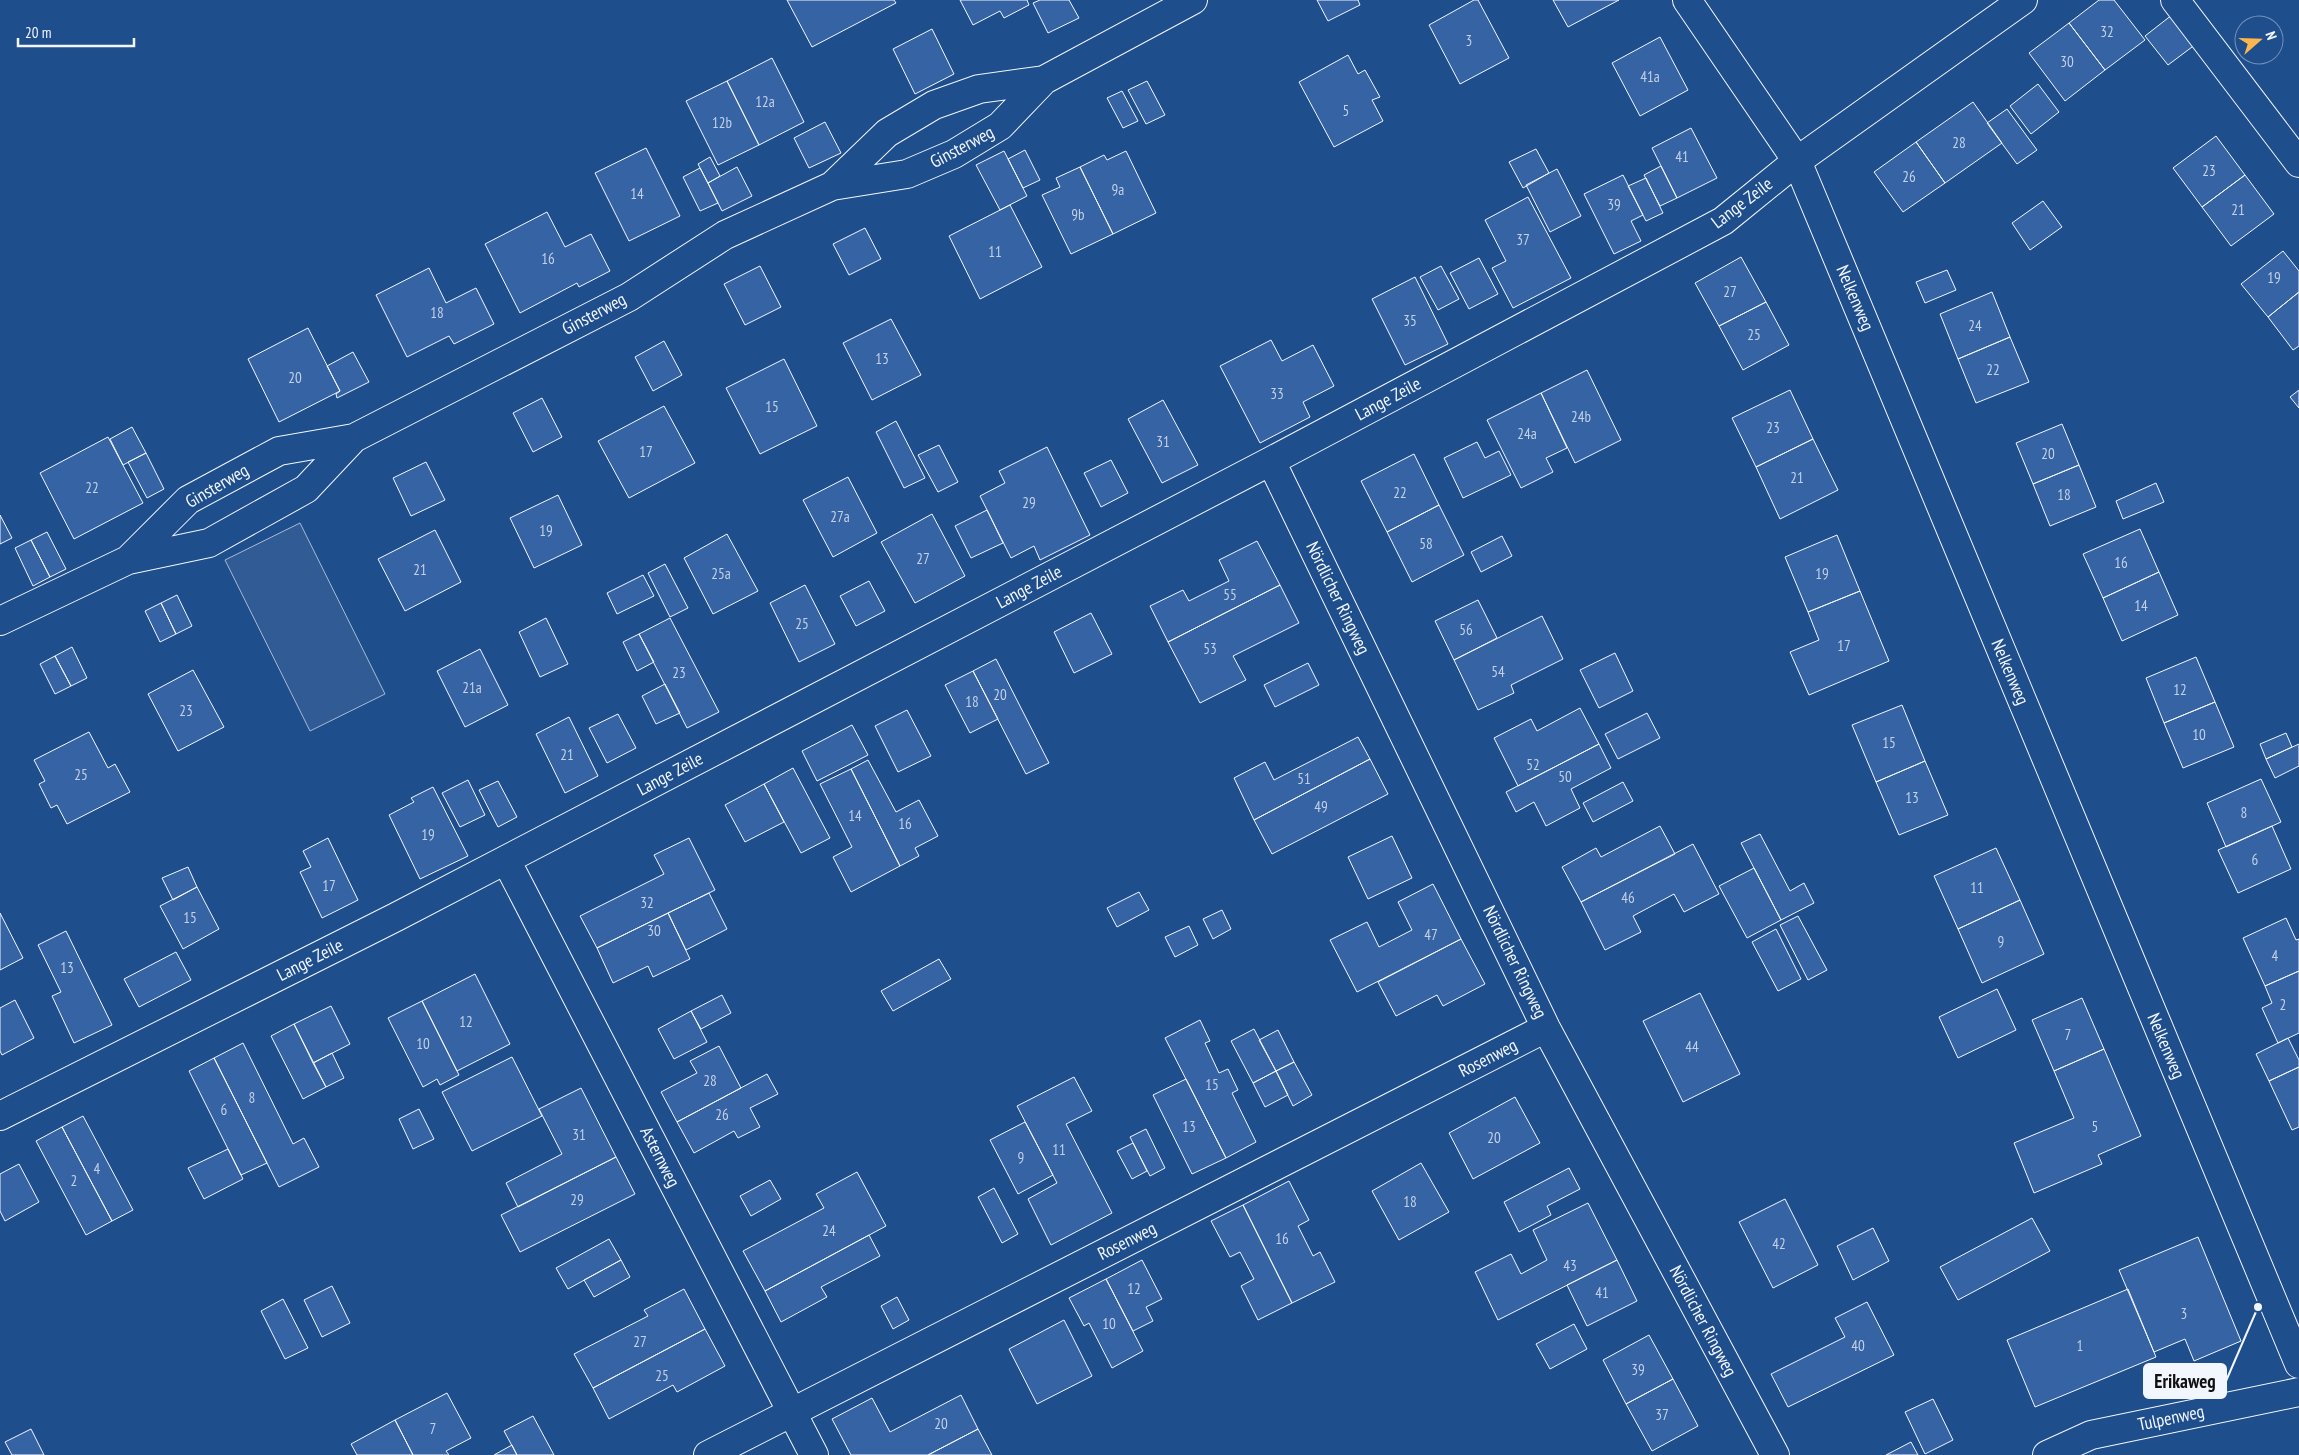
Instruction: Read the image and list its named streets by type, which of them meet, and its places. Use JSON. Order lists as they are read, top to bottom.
{
  "streets": {
    "street": [
      "Ginsterweg",
      "Lange Zeile",
      "Nelkenweg",
      "Nördlicher Ringweg",
      "Rosenweg",
      "Asternweg",
      "Tulpenweg"
    ]
  },
  "crossings": [
    ["Lange Zeile", "Nelkenweg"],
    ["Lange Zeile", "Nördlicher Ringweg"],
    ["Lange Zeile", "Asternweg"],
    ["Nördlicher Ringweg", "Rosenweg"],
    ["Rosenweg", "Asternweg"]
  ],
  "places": ["Erikaweg"],
  "house_numbers": [
    "32",
    "3",
    "30",
    "41a",
    "12a",
    "5",
    "12b",
    "28",
    "41",
    "23",
    "26",
    "9a",
    "14",
    "39",
    "21",
    "9b",
    "37",
    "11",
    "16",
    "19",
    "27",
    "18",
    "35",
    "24",
    "25",
    "13",
    "22",
    "20",
    "33",
    "15",
    "24b",
    "23",
    "24a",
    "31",
    "17",
    "20",
    "21",
    "22",
    "22",
    "18",
    "29",
    "27a",
    "19",
    "58",
    "27",
    "16",
    "21",
    "25a",
    "19",
    "55",
    "14",
    "25",
    "56",
    "17",
    "53",
    "54",
    "23",
    "21a",
    "12",
    "20",
    "18",
    "23",
    "10",
    "15",
    "21",
    "52",
    "25",
    "50",
    "51",
    "13",
    "49",
    "8",
    "14",
    "16",
    "19",
    "6",
    "17",
    "11",
    "46",
    "32",
    "15",
    "30",
    "47",
    "9",
    "4",
    "13",
    "2",
    "12",
    "7",
    "10",
    "44",
    "28",
    "15",
    "8",
    "6",
    "26",
    "13",
    "5",
    "31",
    "20",
    "11",
    "9",
    "4",
    "2",
    "29",
    "18",
    "24",
    "16",
    "42",
    "43",
    "12",
    "41",
    "3",
    "10",
    "27",
    "40",
    "1",
    "39",
    "25",
    "37",
    "20",
    "7"
  ],
  "scale_bar": "20 m",
  "north": "right"
}
